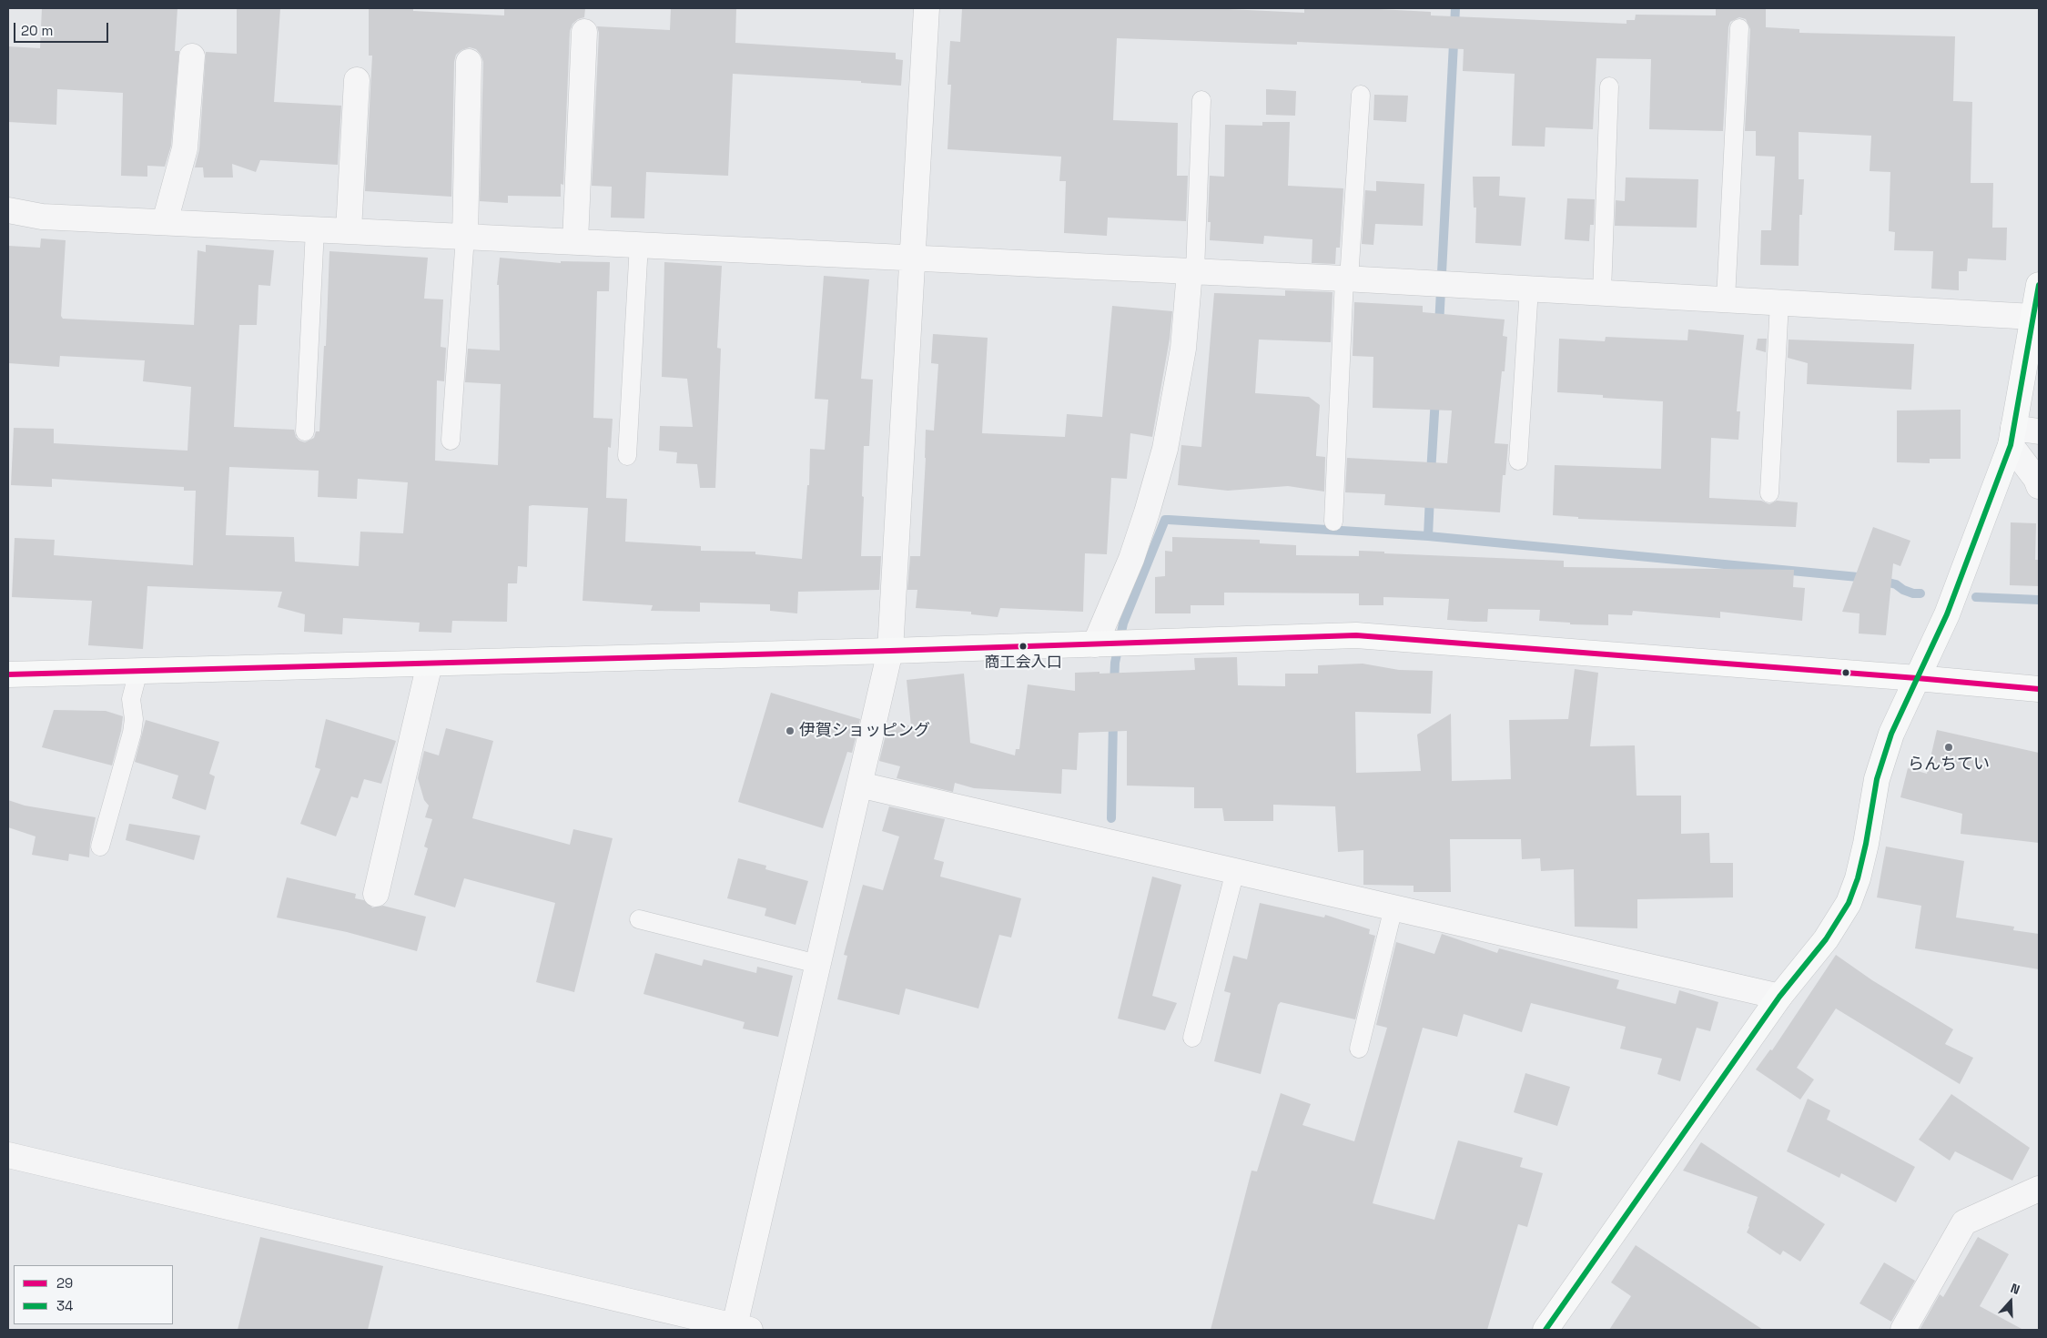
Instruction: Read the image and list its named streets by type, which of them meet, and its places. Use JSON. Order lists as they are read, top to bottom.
{
  "places": ["商工会入口", "伊賀ショッピング", "らんちてい"],
  "lines": ["transit line 34", "transit line 29"],
  "legend": ["29", "34"],
  "scale_bar": "20 m",
  "north": "top"
}
